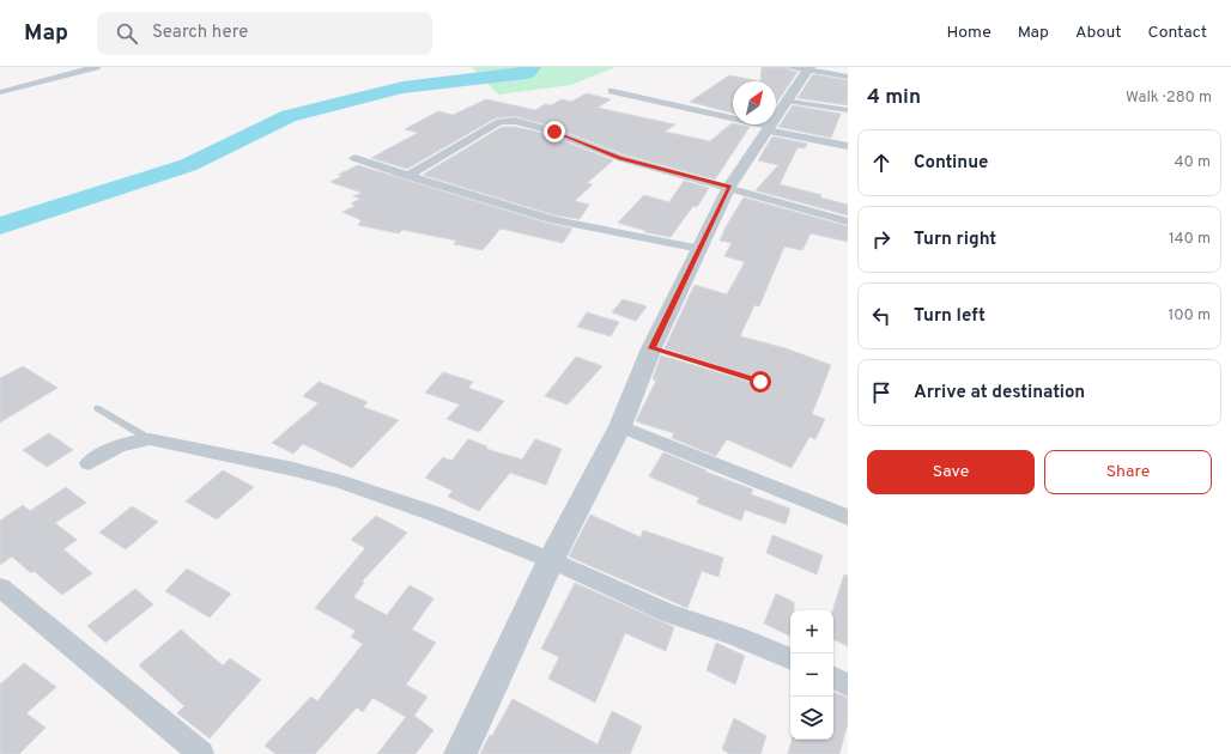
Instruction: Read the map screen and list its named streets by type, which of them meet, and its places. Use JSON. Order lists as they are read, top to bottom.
{
  "north": "top right",
  "page": {
    "header": "Map",
    "search": "Search here",
    "nav": [
      "Home",
      "Map",
      "About",
      "Contact"
    ],
    "heading": ["4 min", "Walk · 280 m"],
    "list": [
      ["Continue", "40 m"],
      ["Turn right", "140 m"],
      ["Turn left", "100 m"],
      "Arrive at destination"
    ],
    "buttons": ["Save", "Share"],
    "map_buttons": ["+", "−"]
  }
}
